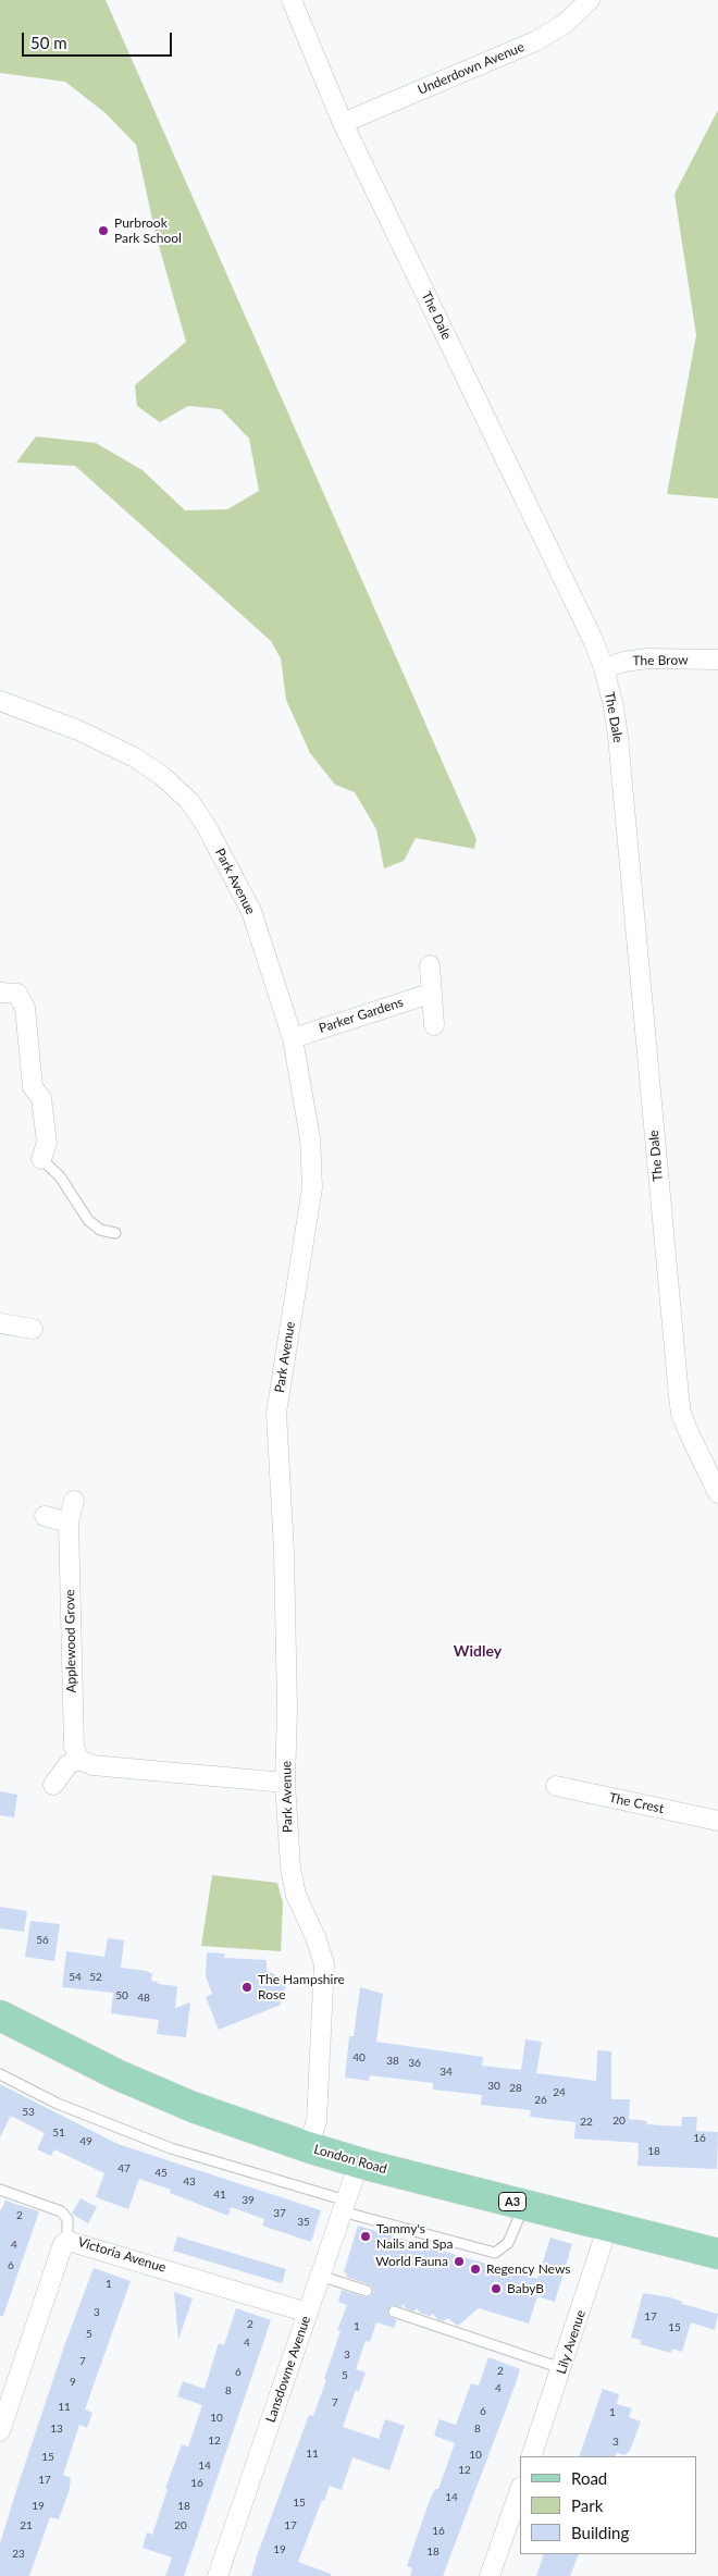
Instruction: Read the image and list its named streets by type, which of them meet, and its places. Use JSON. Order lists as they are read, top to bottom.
{
  "streets": {
    "main road": ["London Road", "A3"],
    "street": [
      "Underdown Avenue",
      "The Dale",
      "The Brow",
      "Park Avenue",
      "Parker Gardens",
      "Applewood Grove",
      "The Crest",
      "Victoria Avenue",
      "Lily Avenue",
      "Lansdowne Avenue"
    ]
  },
  "crossings": [
    ["Underdown Avenue", "The Dale"],
    ["The Dale", "The Brow"],
    ["Park Avenue", "Parker Gardens"],
    ["Park Avenue", "London Road"],
    ["London Road", "Lily Avenue"],
    ["London Road", "Lansdowne Avenue"],
    ["Victoria Avenue", "Lansdowne Avenue"]
  ],
  "districts": ["Widley"],
  "places": [
    "Purbrook Park School",
    "The Hampshire Rose",
    "Tammy's Nails and Spa",
    "World Fauna",
    "Regency News",
    "BabyB"
  ],
  "house_numbers": [
    "56",
    "54",
    "52",
    "50",
    "48",
    "40",
    "38",
    "36",
    "34",
    "30",
    "28",
    "24",
    "26",
    "53",
    "20",
    "22",
    "51",
    "16",
    "49",
    "18",
    "47",
    "45",
    "43",
    "41",
    "39",
    "37",
    "2",
    "35",
    "4",
    "6",
    "1",
    "3",
    "17",
    "2",
    "1",
    "15",
    "5",
    "4",
    "3",
    "7",
    "2",
    "6",
    "5",
    "9",
    "4",
    "8",
    "7",
    "11",
    "6",
    "1",
    "10",
    "13",
    "8",
    "12",
    "3",
    "11",
    "10",
    "15",
    "14",
    "12",
    "17",
    "16",
    "14",
    "15",
    "19",
    "18",
    "21",
    "20",
    "17",
    "16",
    "19",
    "18",
    "23"
  ],
  "legend": ["Road", "Park", "Building"],
  "scale_bar": "50 m"
}
